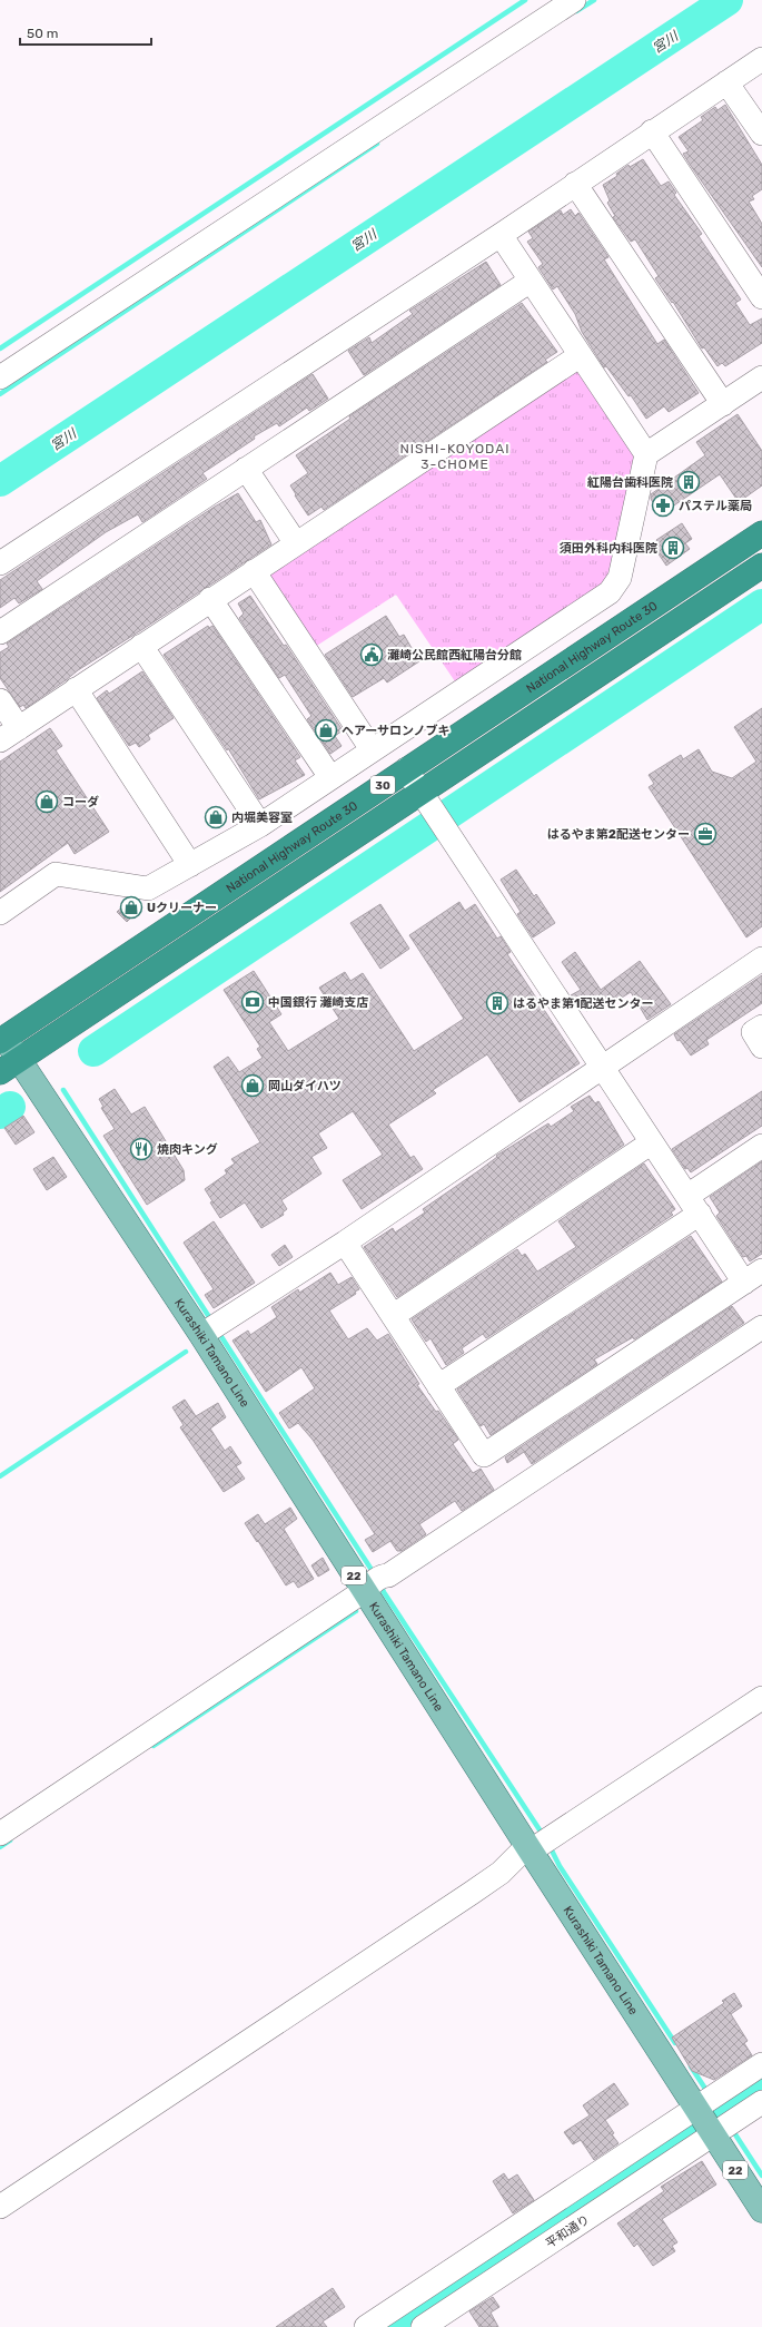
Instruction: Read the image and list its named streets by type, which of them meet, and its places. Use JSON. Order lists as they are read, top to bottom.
{
  "streets": {
    "highway": ["National Highway Route 30", "30"],
    "main road": ["Kurashiki Tamano Line", "22"],
    "street": ["平和通り"]
  },
  "crossings": [
    ["National Highway Route 30", "Kurashiki Tamano Line"],
    ["Kurashiki Tamano Line", "平和通り"]
  ],
  "districts": ["NISHI-KOYODAI 3-CHOME"],
  "water": ["宮川"],
  "places": {
    "building": ["紅陽台歯科医院", "須田外科内科医院", "はるやま第1配送センター"],
    "pharmacy": ["パステル薬局"],
    "public building": ["灘崎公民館西紅陽台分館"],
    "shop": [
      "ヘアーサロンノブキ",
      "コーダ",
      "内堀美容室",
      "Uクリーナー",
      "岡山ダイハツ"
    ],
    "office": ["はるやま第2配送センター"],
    "bank": ["中国銀行 灘崎支店"],
    "restaurant": ["焼肉キング"]
  },
  "scale_bar": "50 m"
}
